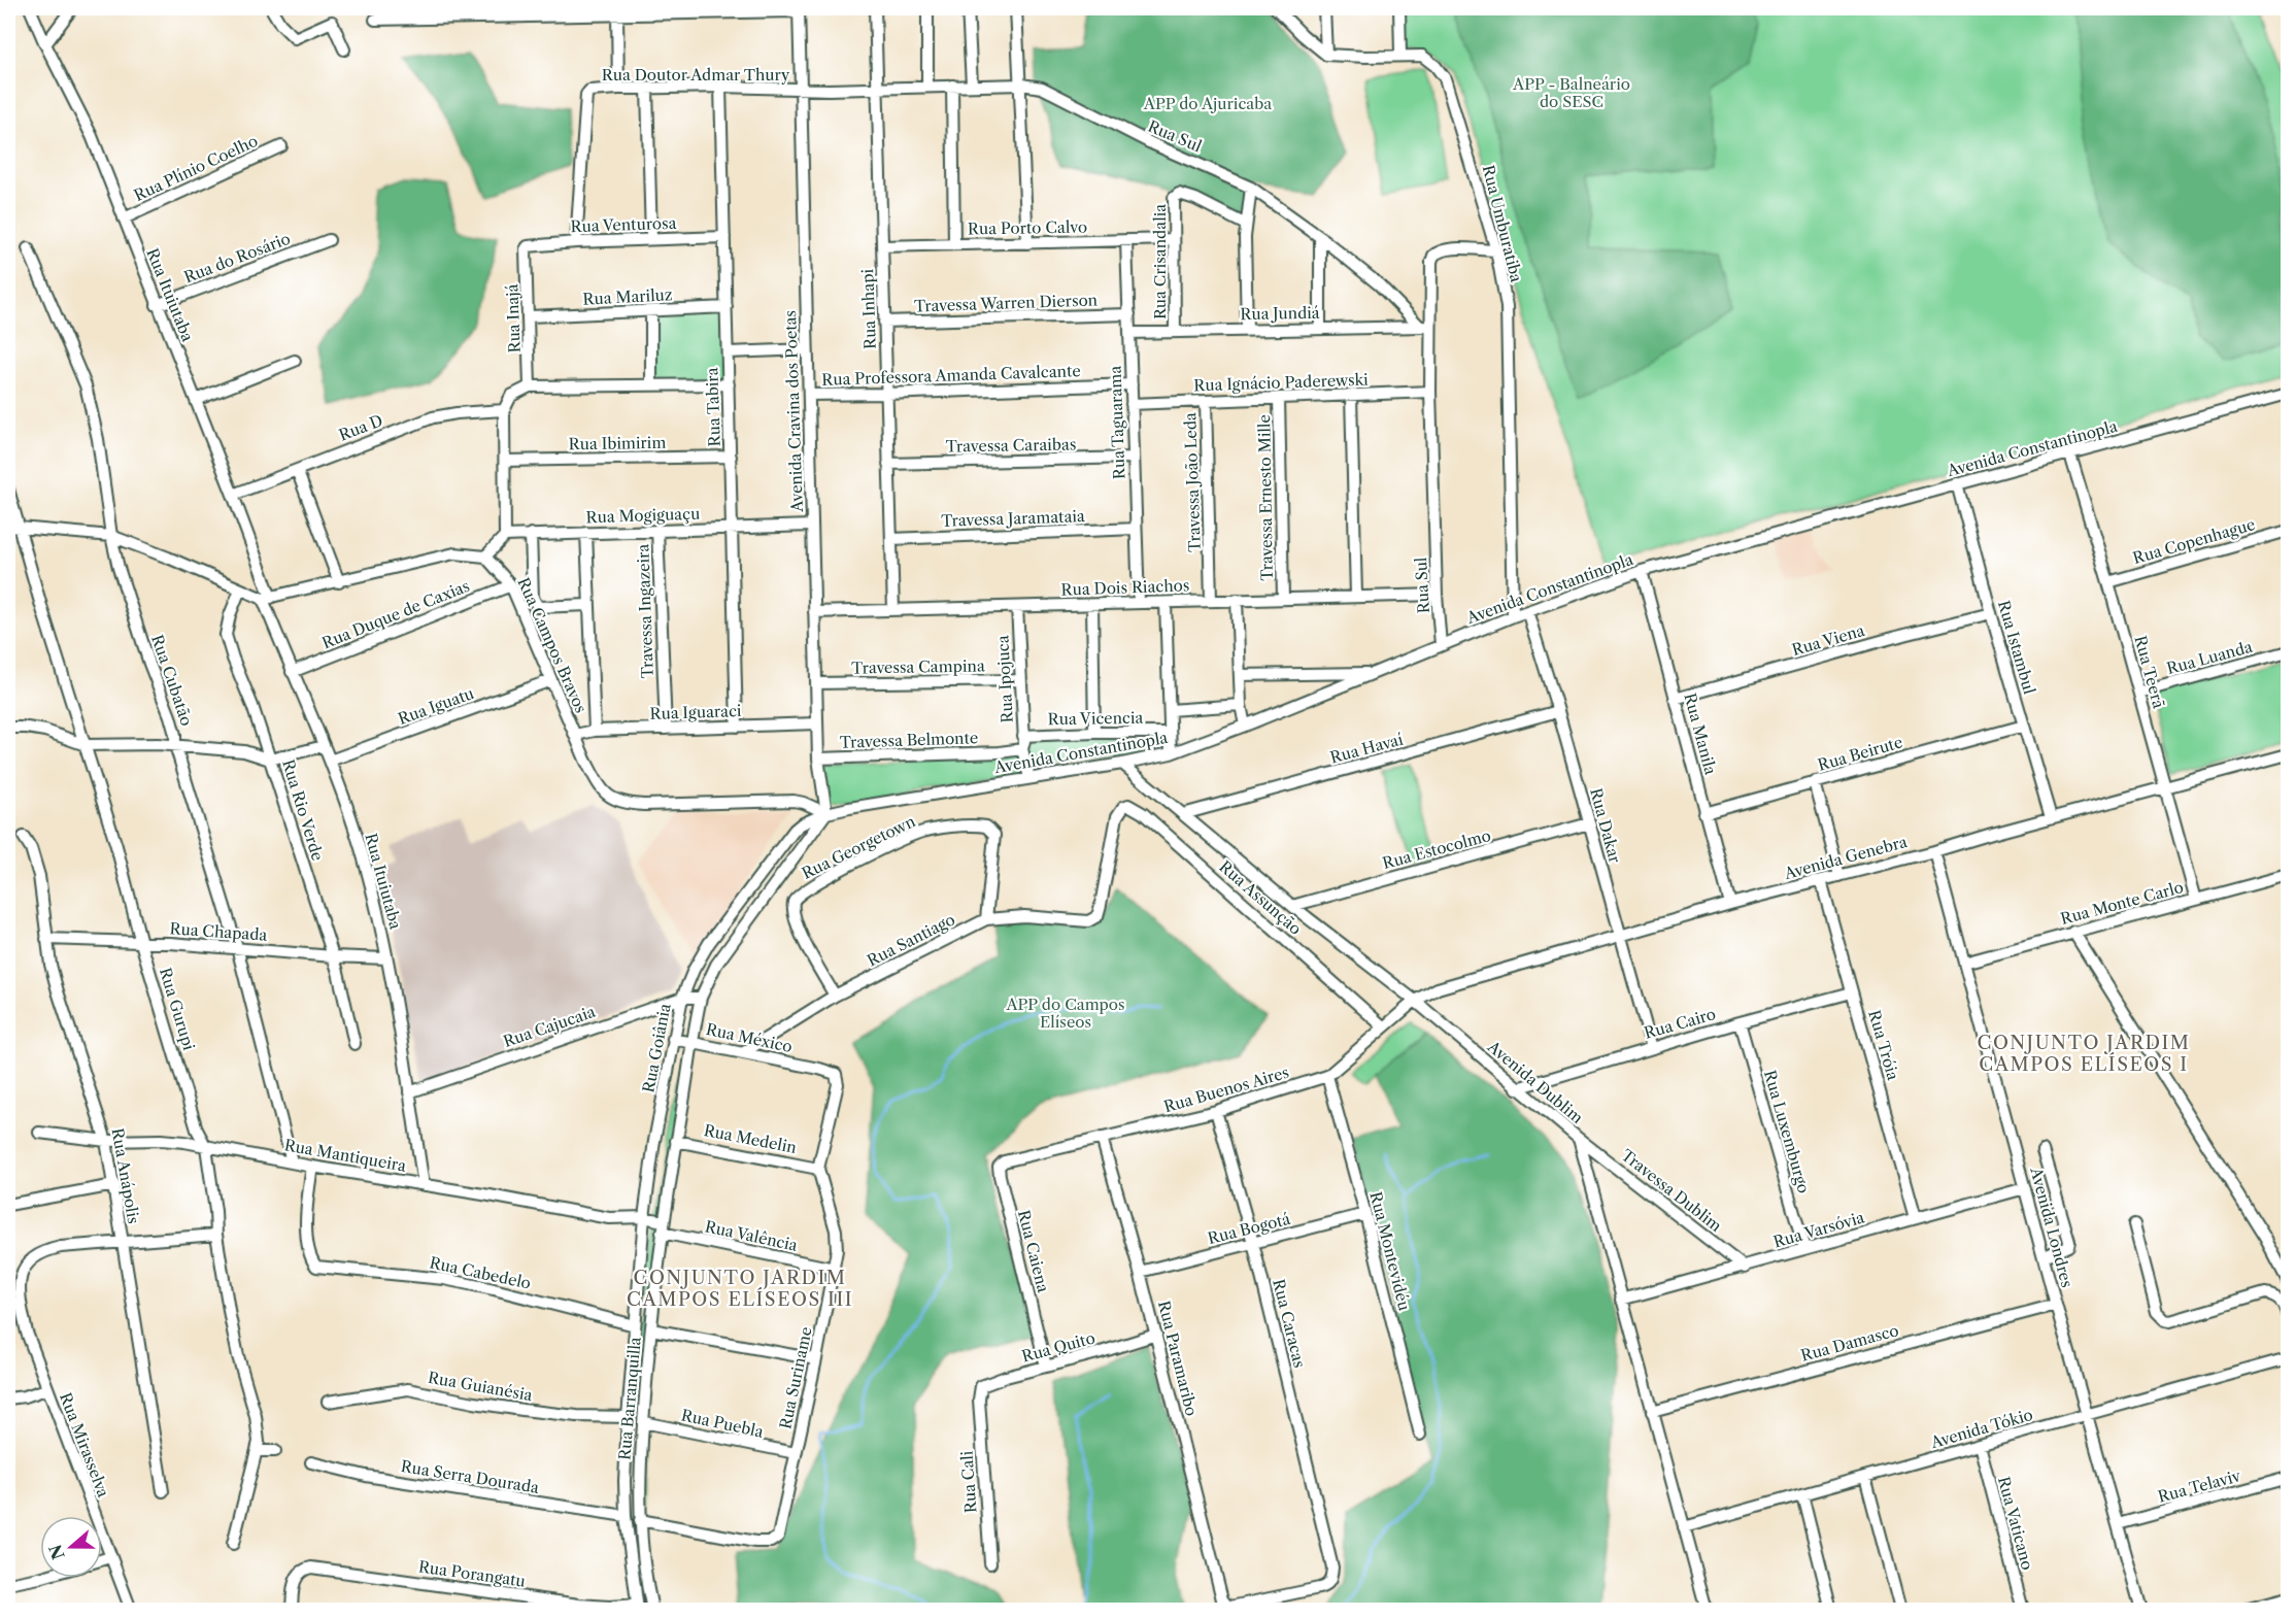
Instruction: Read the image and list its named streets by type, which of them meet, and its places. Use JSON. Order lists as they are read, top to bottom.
{
  "streets": {
    "street": [
      "Rua Doutor Admar Thury",
      "Rua Sul",
      "Rua Plínio Coelho",
      "Rua Umburatiba",
      "Rua Venturosa",
      "Rua Porto Calvo",
      "Rua do Rosário",
      "Rua Crisandalia",
      "Rua Ituiutaba",
      "Rua Mariluz",
      "Travessa Warren Dierson",
      "Rua Inhapi",
      "Rua Jundiá",
      "Rua Inajá",
      "Rua Professora Amanda Cavalcante",
      "Rua Ignácio Paderewski",
      "Rua Tabira",
      "Avenida Cravina dos Poetas",
      "Rua Taguarama",
      "Rua D",
      "Rua Ibimirim",
      "Travessa Caraibas",
      "Avenida Constantinopla",
      "Travessa João Leda",
      "Travessa Ernesto Mille",
      "Rua Mogiguaçu",
      "Travessa Jaramataia",
      "Rua Copenhague",
      "Rua Dois Riachos",
      "Travessa Ingazeira",
      "Rua Duque de Caxias",
      "Rua Viena",
      "Rua Campos Bravos",
      "Rua Istambul",
      "Rua Luanda",
      "Travessa Campina",
      "Rua Teerã",
      "Rua Ipojuca",
      "Rua Cubatão",
      "Rua Iguatu",
      "Rua Iguaraci",
      "Rua Vicencia",
      "Rua Manila",
      "Travessa Belmonte",
      "Rua Havaí",
      "Rua Beirute",
      "Rua Rio Verde",
      "Rua Dakar",
      "Rua Georgetown",
      "Rua Estocolmo",
      "Avenida Genebra",
      "Rua Assunção",
      "Rua Monte Carlo",
      "Rua Chapada",
      "Rua Santiago",
      "Rua Gurupi",
      "Rua Cairo",
      "Rua Cajucaia",
      "Rua México",
      "Rua Tróia",
      "Rua Goiânia",
      "Avenida Dublim",
      "Rua Buenos Aires",
      "Rua Luxemburgo",
      "Rua Medelin",
      "Rua Mantiqueira",
      "Rua Anápolis",
      "Travessa Dublim",
      "Avenida Londres",
      "Rua Bogotá",
      "Rua Varsóvia",
      "Rua Valência",
      "Rua Caiena",
      "Rua Montevidéu",
      "Rua Cabedelo",
      "Rua Caracas",
      "Rua Damasco",
      "Rua Quito",
      "Rua Paramaribo",
      "Rua Suriname",
      "Rua Guianésia",
      "Rua Barranquilla",
      "Rua Puebla",
      "Avenida Tókio",
      "Rua Mirasselva",
      "Rua Serra Dourada",
      "Rua Cali",
      "Rua Telaviv",
      "Rua Vaticano",
      "Rua Porangatu"
    ]
  },
  "crossings": [
    ["Rua Doutor Admar Thury", "Rua Sul"],
    ["Rua Doutor Admar Thury", "Rua Venturosa"],
    ["Rua Doutor Admar Thury", "Rua Tabira"],
    ["Rua Doutor Admar Thury", "Avenida Cravina dos Poetas"],
    ["Rua Sul", "Rua Umburatiba"],
    ["Rua Sul", "Rua Inhapi"],
    ["Rua Sul", "Rua Jundiá"],
    ["Rua Sul", "Rua Ignácio Paderewski"],
    ["Rua Sul", "Avenida Cravina dos Poetas"],
    ["Rua Sul", "Avenida Constantinopla"],
    ["Rua Sul", "Rua Dois Riachos"],
    ["Rua Plínio Coelho", "Rua Ituiutaba"],
    ["Rua Umburatiba", "Avenida Constantinopla"],
    ["Rua Venturosa", "Rua Inajá"],
    ["Rua Venturosa", "Rua Tabira"],
    ["Rua Porto Calvo", "Rua Crisandalia"],
    ["Rua Porto Calvo", "Rua Inhapi"],
    ["Rua Porto Calvo", "Rua Taguarama"],
    ["Rua do Rosário", "Rua Ituiutaba"],
    ["Rua Crisandalia", "Rua Jundiá"],
    ["Rua Ituiutaba", "Rua D"],
    ["Rua Ituiutaba", "Rua Duque de Caxias"],
    ["Rua Ituiutaba", "Rua Iguatu"],
    ["Rua Ituiutaba", "Rua Chapada"],
    ["Rua Ituiutaba", "Rua Cajucaia"],
    ["Rua Ituiutaba", "Rua Mantiqueira"],
    ["Rua Mariluz", "Rua Inajá"],
    ["Rua Mariluz", "Rua Tabira"],
    ["Travessa Warren Dierson", "Rua Inhapi"],
    ["Travessa Warren Dierson", "Rua Taguarama"],
    ["Rua Inhapi", "Rua Professora Amanda Cavalcante"],
    ["Rua Inhapi", "Travessa Caraibas"],
    ["Rua Inhapi", "Travessa Jaramataia"],
    ["Rua Inhapi", "Rua Dois Riachos"],
    ["Rua Jundiá", "Rua Taguarama"],
    ["Rua Professora Amanda Cavalcante", "Avenida Cravina dos Poetas"],
    ["Rua Professora Amanda Cavalcante", "Rua Taguarama"],
    ["Rua Ignácio Paderewski", "Rua Taguarama"],
    ["Rua Ignácio Paderewski", "Travessa João Leda"],
    ["Rua Ignácio Paderewski", "Travessa Ernesto Mille"],
    ["Rua Tabira", "Rua Ibimirim"],
    ["Rua Tabira", "Rua Mogiguaçu"],
    ["Rua Tabira", "Rua Iguaraci"],
    ["Avenida Cravina dos Poetas", "Avenida Constantinopla"],
    ["Avenida Cravina dos Poetas", "Rua Mogiguaçu"],
    ["Avenida Cravina dos Poetas", "Rua Dois Riachos"],
    ["Avenida Cravina dos Poetas", "Rua Campos Bravos"],
    ["Avenida Cravina dos Poetas", "Travessa Campina"],
    ["Avenida Cravina dos Poetas", "Rua Iguaraci"],
    ["Avenida Cravina dos Poetas", "Travessa Belmonte"],
    ["Avenida Cravina dos Poetas", "Rua Goiânia"],
    ["Rua Taguarama", "Travessa Caraibas"],
    ["Rua Taguarama", "Travessa Jaramataia"],
    ["Rua Taguarama", "Rua Dois Riachos"],
    ["Avenida Constantinopla", "Rua Campos Bravos"],
    ["Avenida Constantinopla", "Rua Istambul"],
    ["Avenida Constantinopla", "Rua Teerã"],
    ["Avenida Constantinopla", "Rua Ipojuca"],
    ["Avenida Constantinopla", "Rua Manila"],
    ["Avenida Constantinopla", "Rua Dakar"],
    ["Avenida Constantinopla", "Rua Goiânia"],
    ["Avenida Constantinopla", "Avenida Dublim"],
    ["Travessa João Leda", "Rua Dois Riachos"],
    ["Travessa Ernesto Mille", "Rua Dois Riachos"],
    ["Rua Mogiguaçu", "Travessa Ingazeira"],
    ["Rua Copenhague", "Rua Teerã"],
    ["Rua Dois Riachos", "Rua Ipojuca"],
    ["Travessa Ingazeira", "Rua Iguaraci"],
    ["Rua Duque de Caxias", "Rua Campos Bravos"],
    ["Rua Viena", "Rua Istambul"],
    ["Rua Viena", "Rua Manila"],
    ["Rua Campos Bravos", "Rua Iguatu"],
    ["Rua Campos Bravos", "Rua Iguaraci"],
    ["Rua Campos Bravos", "Rua Goiânia"],
    ["Rua Istambul", "Rua Beirute"],
    ["Rua Istambul", "Avenida Genebra"],
    ["Rua Luanda", "Rua Teerã"],
    ["Travessa Campina", "Rua Ipojuca"],
    ["Rua Teerã", "Avenida Genebra"],
    ["Rua Teerã", "Rua Monte Carlo"],
    ["Rua Ipojuca", "Rua Vicencia"],
    ["Rua Ipojuca", "Travessa Belmonte"],
    ["Rua Cubatão", "Rua Chapada"],
    ["Rua Cubatão", "Rua Mantiqueira"],
    ["Rua Manila", "Rua Beirute"],
    ["Rua Manila", "Avenida Genebra"],
    ["Rua Havaí", "Rua Dakar"],
    ["Rua Havaí", "Avenida Dublim"],
    ["Rua Rio Verde", "Rua Chapada"],
    ["Rua Dakar", "Rua Estocolmo"],
    ["Rua Dakar", "Avenida Genebra"],
    ["Rua Dakar", "Rua Cairo"],
    ["Rua Georgetown", "Rua Santiago"],
    ["Rua Estocolmo", "Avenida Dublim"],
    ["Avenida Genebra", "Rua Tróia"],
    ["Avenida Genebra", "Avenida Dublim"],
    ["Avenida Genebra", "Rua Buenos Aires"],
    ["Avenida Genebra", "Avenida Londres"],
    ["Rua Assunção", "Rua Santiago"],
    ["Rua Assunção", "Rua Buenos Aires"],
    ["Rua Monte Carlo", "Avenida Londres"],
    ["Rua Chapada", "Rua Gurupi"],
    ["Rua Chapada", "Rua Anápolis"],
    ["Rua Santiago", "Rua México"],
    ["Rua Gurupi", "Rua Mantiqueira"],
    ["Rua Cairo", "Rua Tróia"],
    ["Rua Cairo", "Avenida Dublim"],
    ["Rua Cairo", "Rua Luxemburgo"],
    ["Rua Cajucaia", "Rua Goiânia"],
    ["Rua México", "Rua Goiânia"],
    ["Rua México", "Rua Suriname"],
    ["Rua México", "Rua Barranquilla"],
    ["Rua Tróia", "Rua Varsóvia"],
    ["Rua Goiânia", "Rua Mantiqueira"],
    ["Rua Goiânia", "Rua Cabedelo"],
    ["Rua Goiânia", "Rua Guianésia"],
    ["Rua Goiânia", "Rua Serra Dourada"],
    ["Rua Goiânia", "Rua Porangatu"],
    ["Avenida Dublim", "Rua Buenos Aires"],
    ["Avenida Dublim", "Travessa Dublim"],
    ["Avenida Dublim", "Rua Varsóvia"],
    ["Avenida Dublim", "Rua Damasco"],
    ["Avenida Dublim", "Avenida Tókio"],
    ["Rua Buenos Aires", "Rua Caiena"],
    ["Rua Buenos Aires", "Rua Montevidéu"],
    ["Rua Buenos Aires", "Rua Caracas"],
    ["Rua Buenos Aires", "Rua Paramaribo"],
    ["Rua Luxemburgo", "Rua Varsóvia"],
    ["Rua Medelin", "Rua Suriname"],
    ["Rua Medelin", "Rua Barranquilla"],
    ["Rua Mantiqueira", "Rua Anápolis"],
    ["Rua Mantiqueira", "Rua Valência"],
    ["Rua Mantiqueira", "Rua Cabedelo"],
    ["Rua Mantiqueira", "Rua Barranquilla"],
    ["Rua Anápolis", "Rua Mirasselva"],
    ["Travessa Dublim", "Rua Varsóvia"],
    ["Avenida Londres", "Rua Varsóvia"],
    ["Avenida Londres", "Rua Damasco"],
    ["Avenida Londres", "Avenida Tókio"],
    ["Avenida Londres", "Rua Telaviv"],
    ["Rua Bogotá", "Rua Montevidéu"],
    ["Rua Bogotá", "Rua Caracas"],
    ["Rua Bogotá", "Rua Paramaribo"],
    ["Rua Valência", "Rua Suriname"],
    ["Rua Valência", "Rua Barranquilla"],
    ["Rua Caiena", "Rua Quito"],
    ["Rua Caracas", "Rua Paramaribo"],
    ["Rua Quito", "Rua Paramaribo"],
    ["Rua Quito", "Rua Cali"],
    ["Rua Suriname", "Rua Barranquilla"],
    ["Rua Suriname", "Rua Puebla"],
    ["Rua Barranquilla", "Rua Puebla"],
    ["Rua Barranquilla", "Rua Porangatu"],
    ["Avenida Tókio", "Rua Vaticano"]
  ],
  "districts": ["CONJUNTO JARDIM CAMPOS ELÍSEOS I", "CONJUNTO JARDIM CAMPOS ELÍSEOS III"],
  "parks": ["APP - Balneário do SESC", "APP do Ajuricaba", "APP do Campos Elíseos"],
  "north": "left"
}
